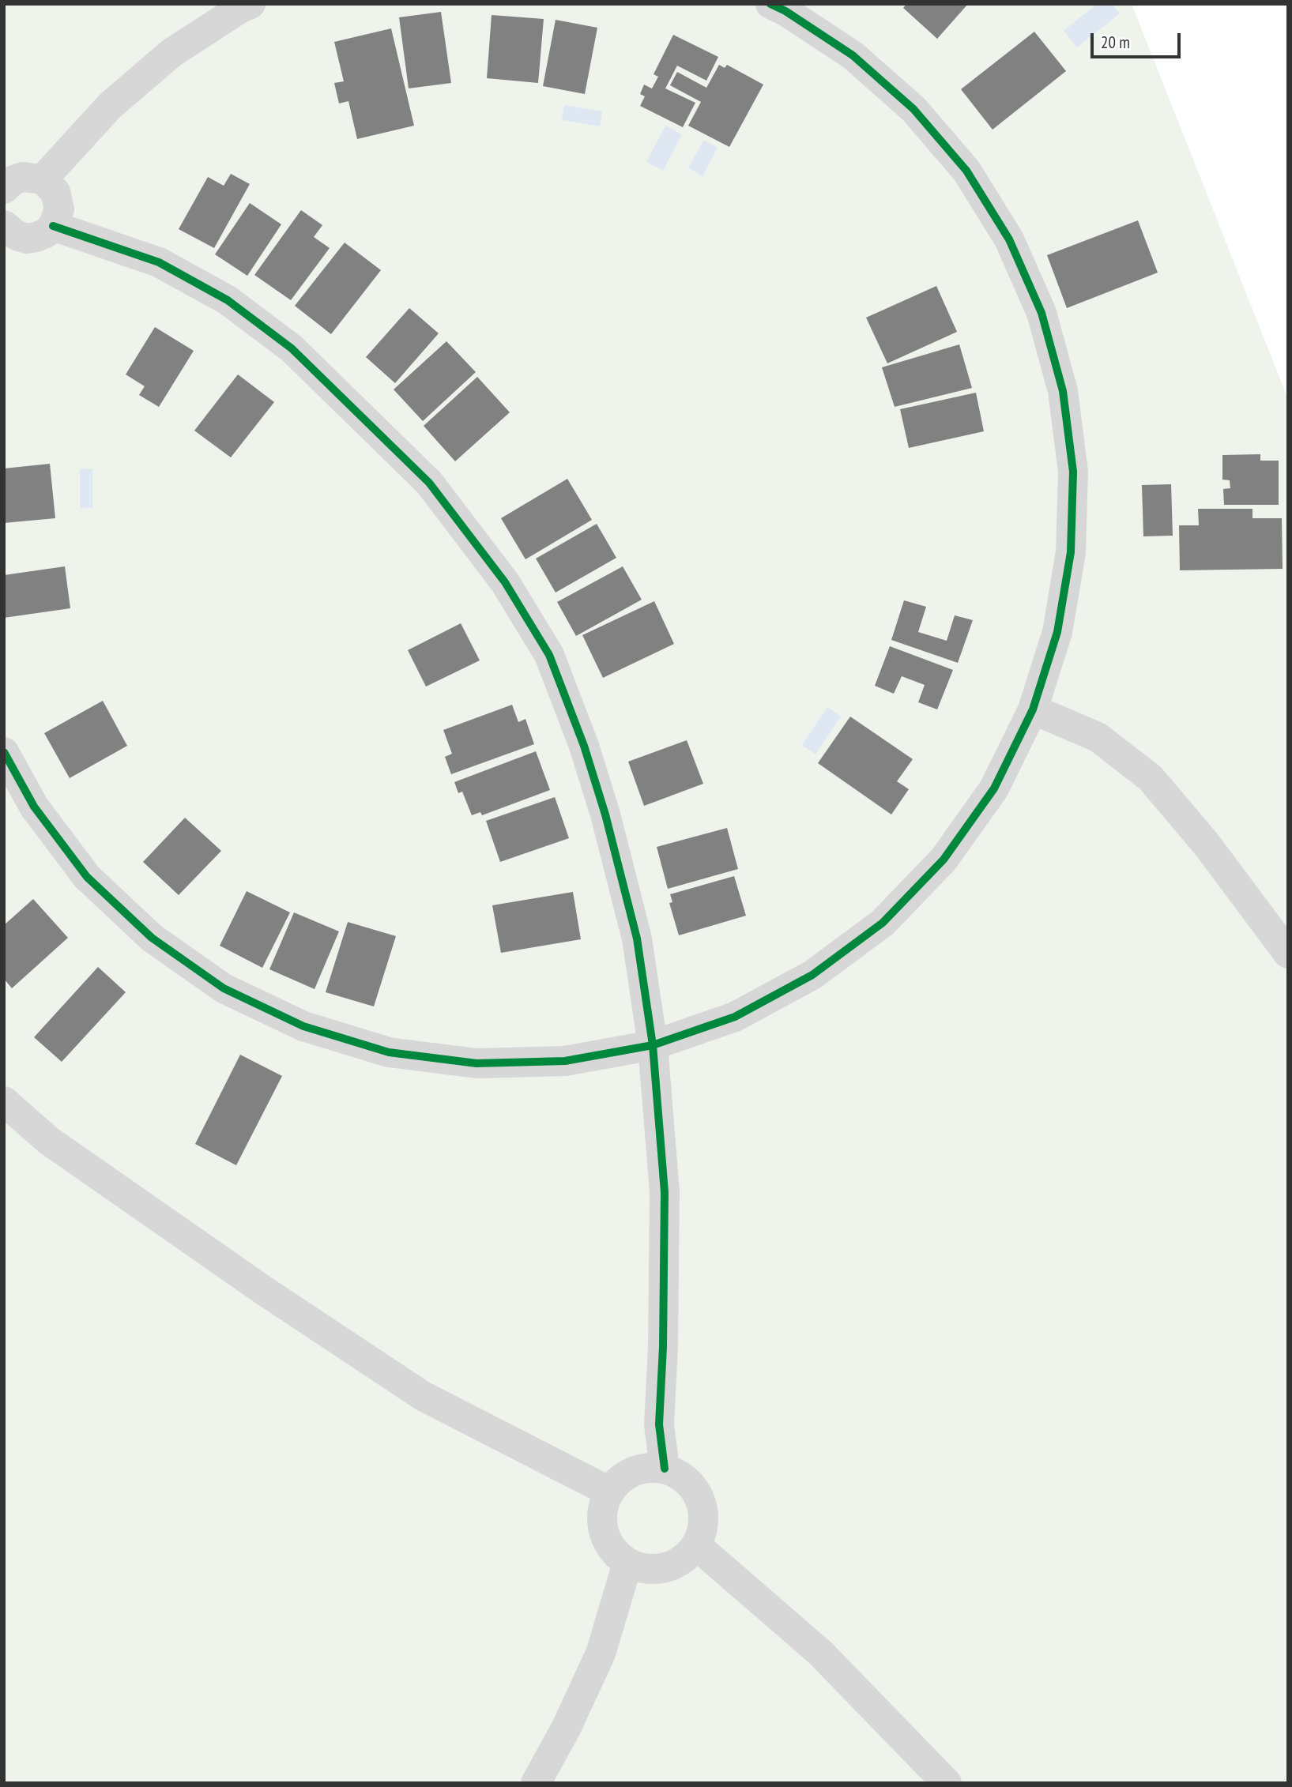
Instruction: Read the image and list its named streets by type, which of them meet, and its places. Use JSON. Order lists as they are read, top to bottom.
{
  "scale_bar": "20 m"
}
